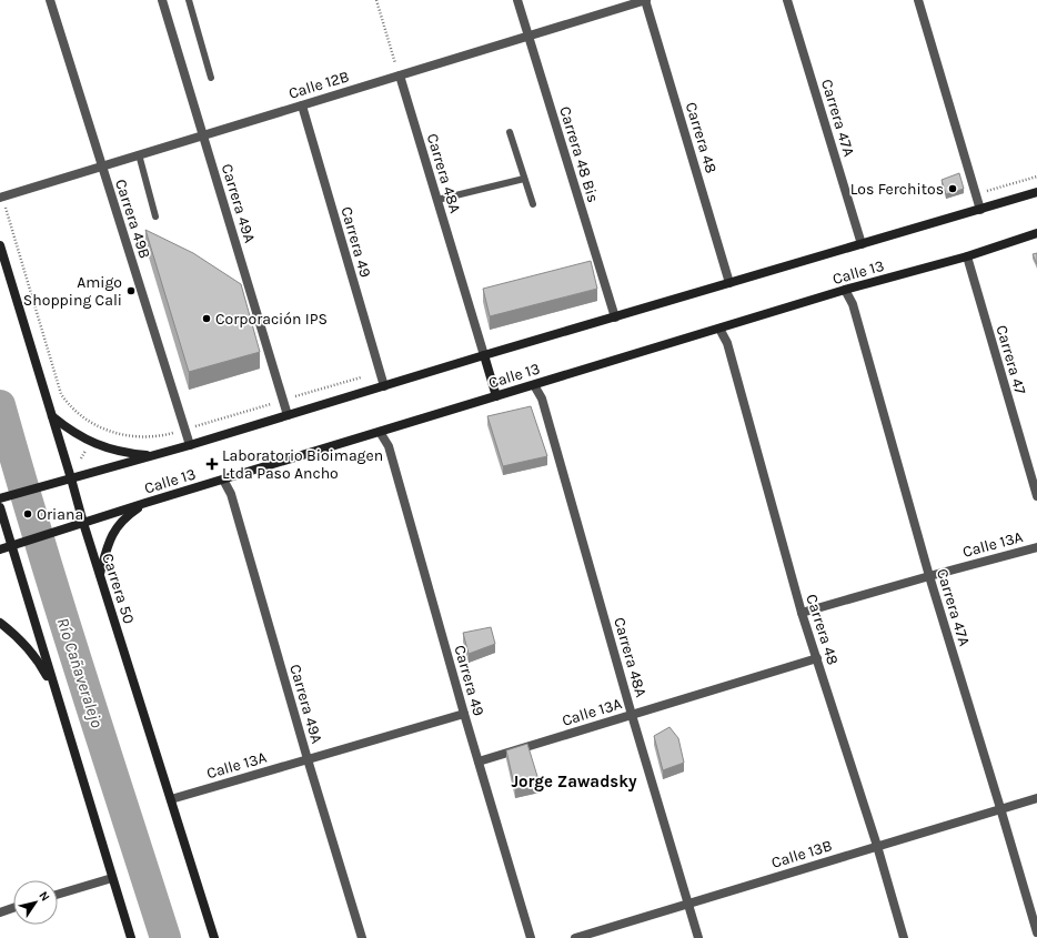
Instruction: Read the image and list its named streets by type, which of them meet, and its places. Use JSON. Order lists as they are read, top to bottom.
{
  "streets": {
    "main road": ["Calle 13", "Carrera 50"],
    "street": [
      "Calle 12B",
      "Carrera 47A",
      "Carrera 48",
      "Carrera 48 Bis",
      "Carrera 48A",
      "Carrera 49A",
      "Carrera 49B",
      "Carrera 49",
      "Carrera 47",
      "Calle 13A",
      "Calle 13B"
    ]
  },
  "crossings": [
    ["Calle 12B", "Carrera 48"],
    ["Calle 12B", "Carrera 48 Bis"],
    ["Calle 12B", "Carrera 48A"],
    ["Calle 12B", "Carrera 49A"],
    ["Calle 12B", "Carrera 49B"],
    ["Calle 12B", "Carrera 49"],
    ["Carrera 47A", "Calle 13"],
    ["Carrera 47A", "Calle 13A"],
    ["Carrera 47A", "Calle 13B"],
    ["Carrera 48", "Calle 13"],
    ["Carrera 48", "Calle 13A"],
    ["Carrera 48", "Calle 13B"],
    ["Carrera 48 Bis", "Calle 13"],
    ["Carrera 48A", "Calle 13"],
    ["Carrera 48A", "Calle 13A"],
    ["Carrera 48A", "Calle 13B"],
    ["Carrera 49A", "Calle 13"],
    ["Carrera 49A", "Calle 13A"],
    ["Carrera 49B", "Calle 13"],
    ["Carrera 49", "Calle 13"],
    ["Carrera 49", "Calle 13A"],
    ["Calle 13", "Carrera 47"],
    ["Calle 13", "Carrera 50"],
    ["Calle 13A", "Carrera 50"]
  ],
  "districts": ["Jorge Zawadsky"],
  "water": ["Río Cañaveralejo"],
  "places": {
    "other": [
      "Los Ferchitos",
      "Amigo Shopping Cali",
      "Corporación IPS",
      "Oriana"
    ],
    "health": ["Laboratorio Bioimagen Ltda Paso Ancho"]
  },
  "north": "top right"
}
